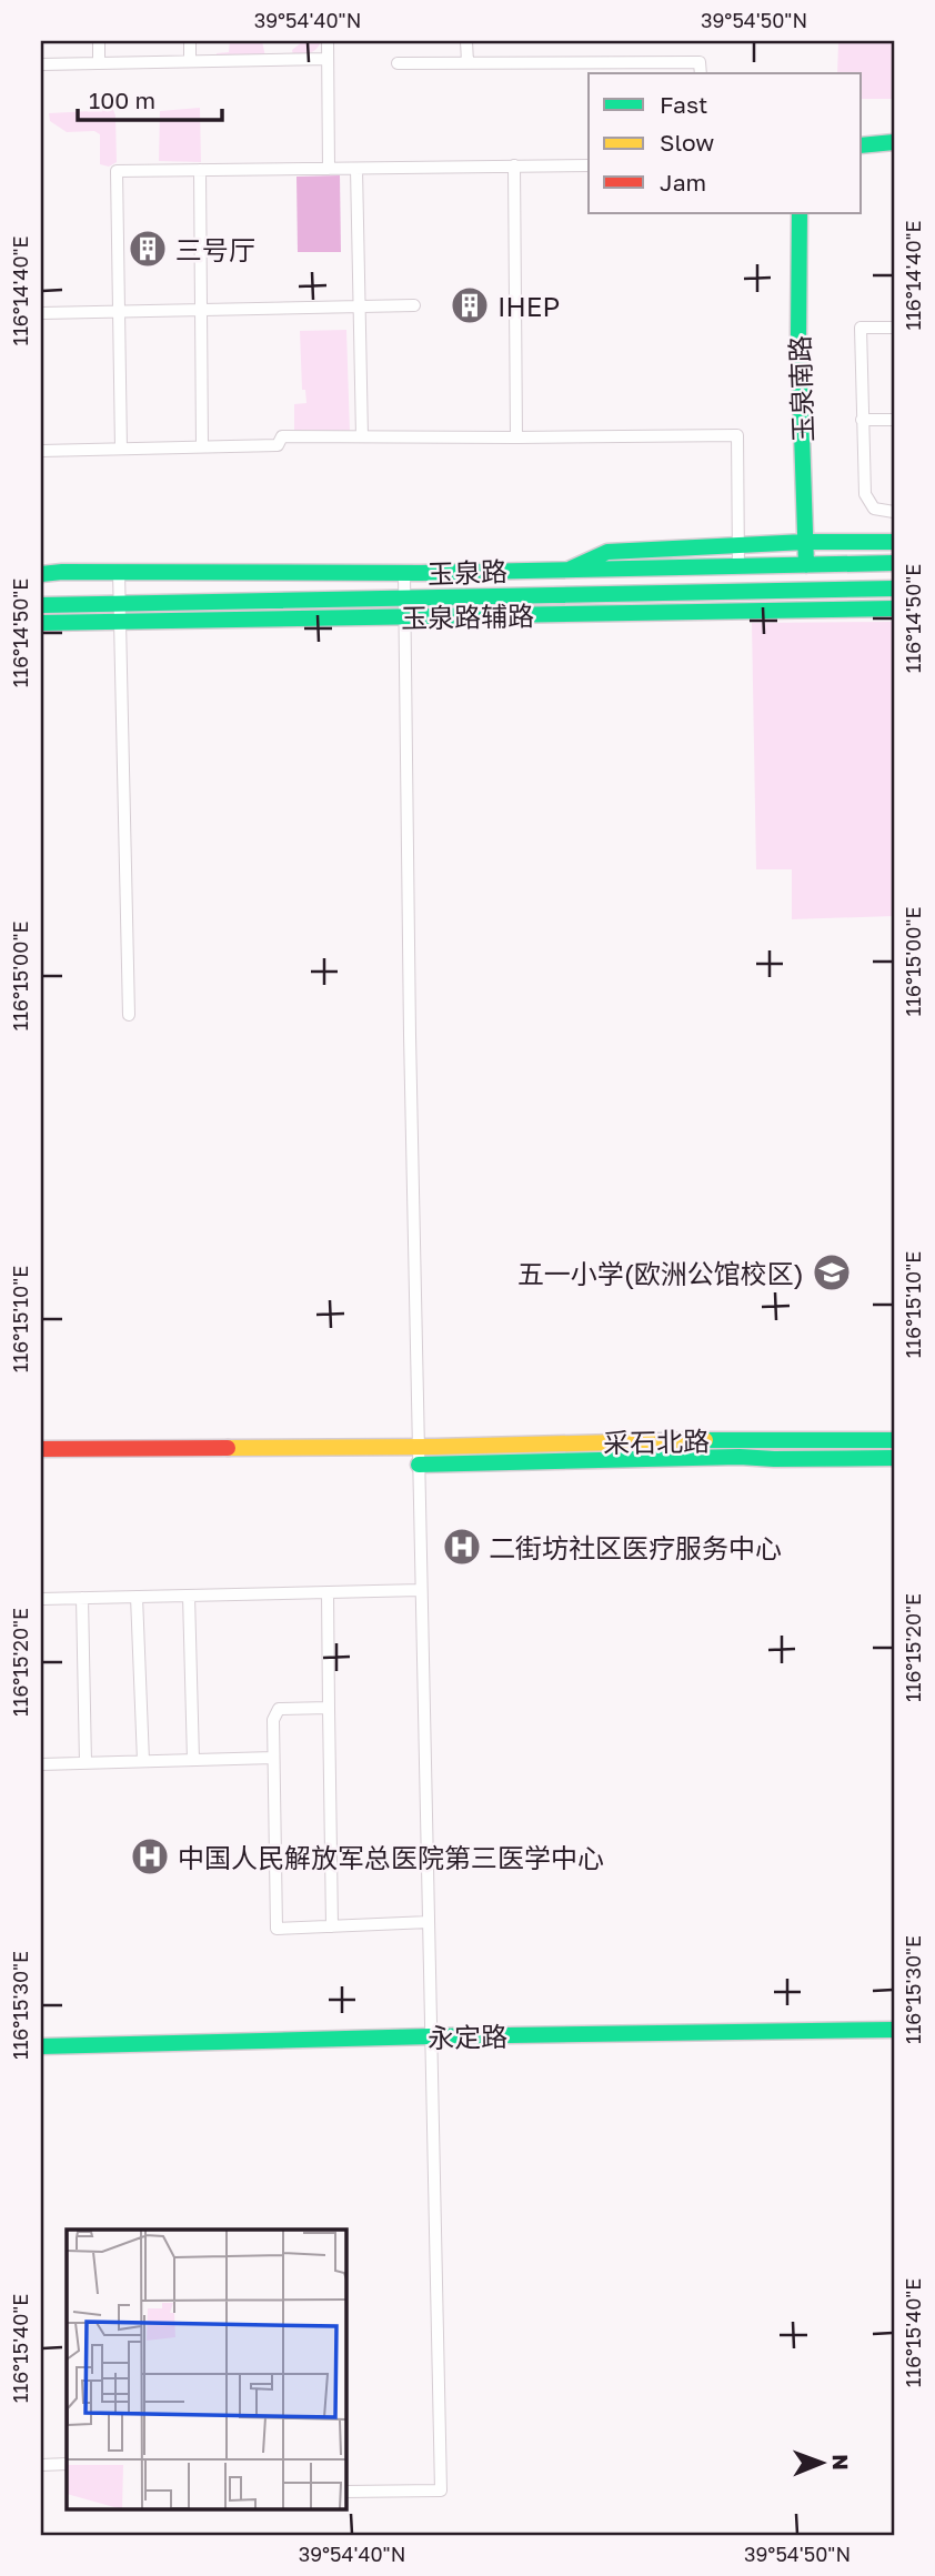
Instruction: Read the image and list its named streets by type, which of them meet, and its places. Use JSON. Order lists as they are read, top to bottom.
{
  "streets": {
    "street": [
      "玉泉南路",
      "玉泉路",
      "玉泉路辅路",
      "采石北路",
      "永定路"
    ]
  },
  "crossings": [
    ["玉泉南路", "玉泉路"]
  ],
  "places": {
    "building": ["三号厅", "IHEP"],
    "school or university": ["五一小学(欧洲公馆校区)"],
    "hospital": ["二街坊社区医疗服务中心", "中国人民解放军总医院第三医学中心"]
  },
  "legend": ["Fast", "Slow", "Jam"],
  "scale_bar": "100 m",
  "north": "right",
  "coordinates": [
    "39°54'40\"N",
    "39°54'50\"N",
    "116°14'40\"E",
    "116°14'50\"E",
    "116°15'00\"E",
    "116°15'10\"E",
    "116°15'20\"E",
    "116°15'30\"E",
    "116°15'40\"E"
  ]
}
